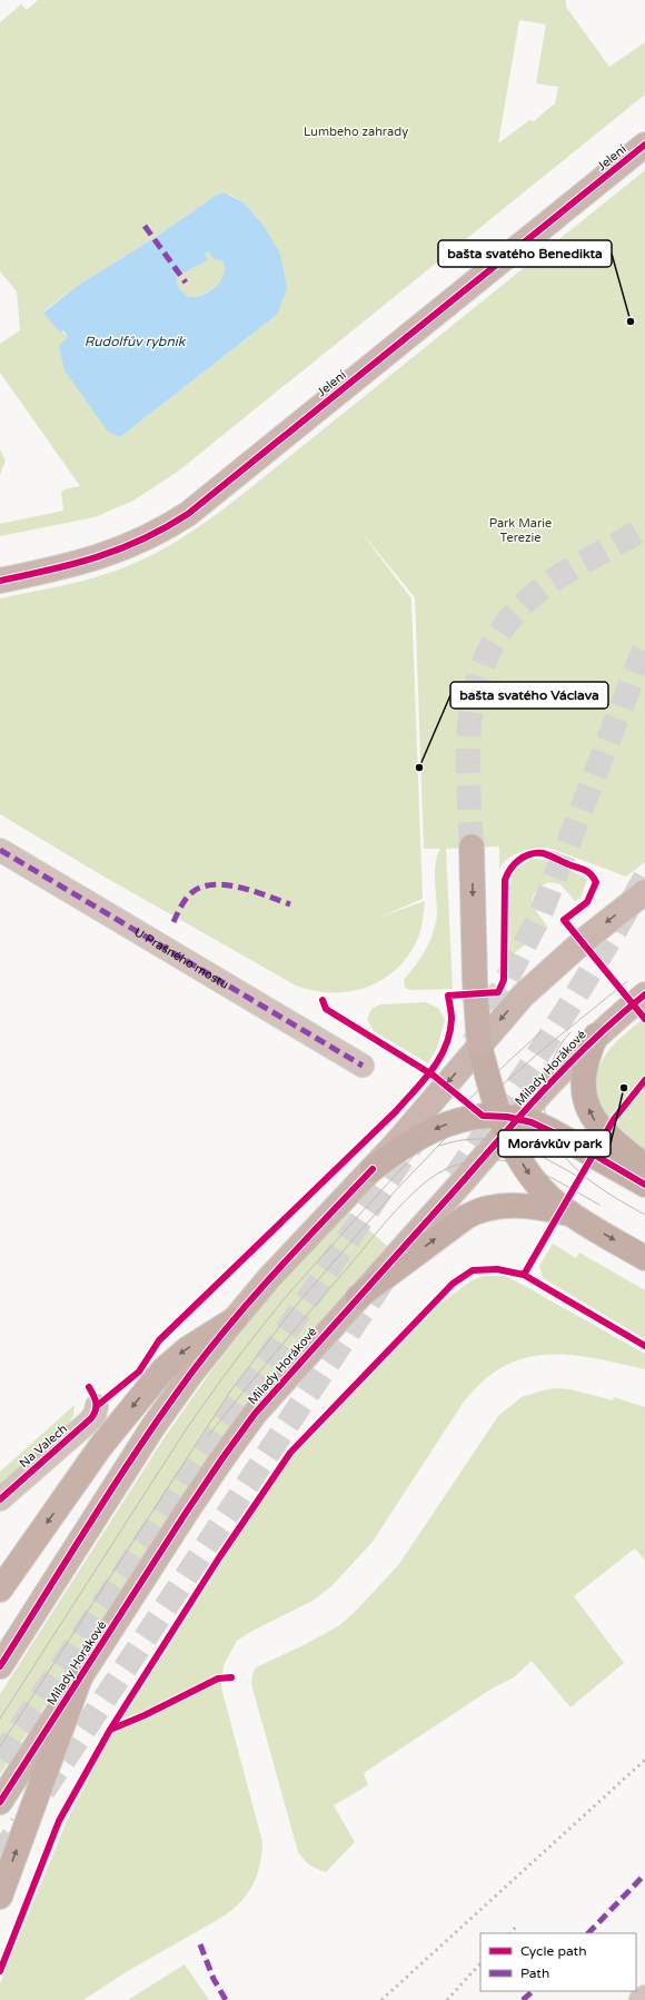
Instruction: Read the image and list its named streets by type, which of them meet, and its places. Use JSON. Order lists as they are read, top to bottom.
{
  "streets": {
    "main road": ["Jelení", "Milady Horákové"],
    "street": ["U Prašného mostu", "Na Valech"]
  },
  "water": ["Rudolfův rybník"],
  "parks": ["Lumbeho zahrady", "Park Marie Terezie"],
  "places": ["bašta svatého Benedikta", "bašta svatého Václava", "Morávkův park"],
  "legend": ["Cycle path", "Path"]
}
